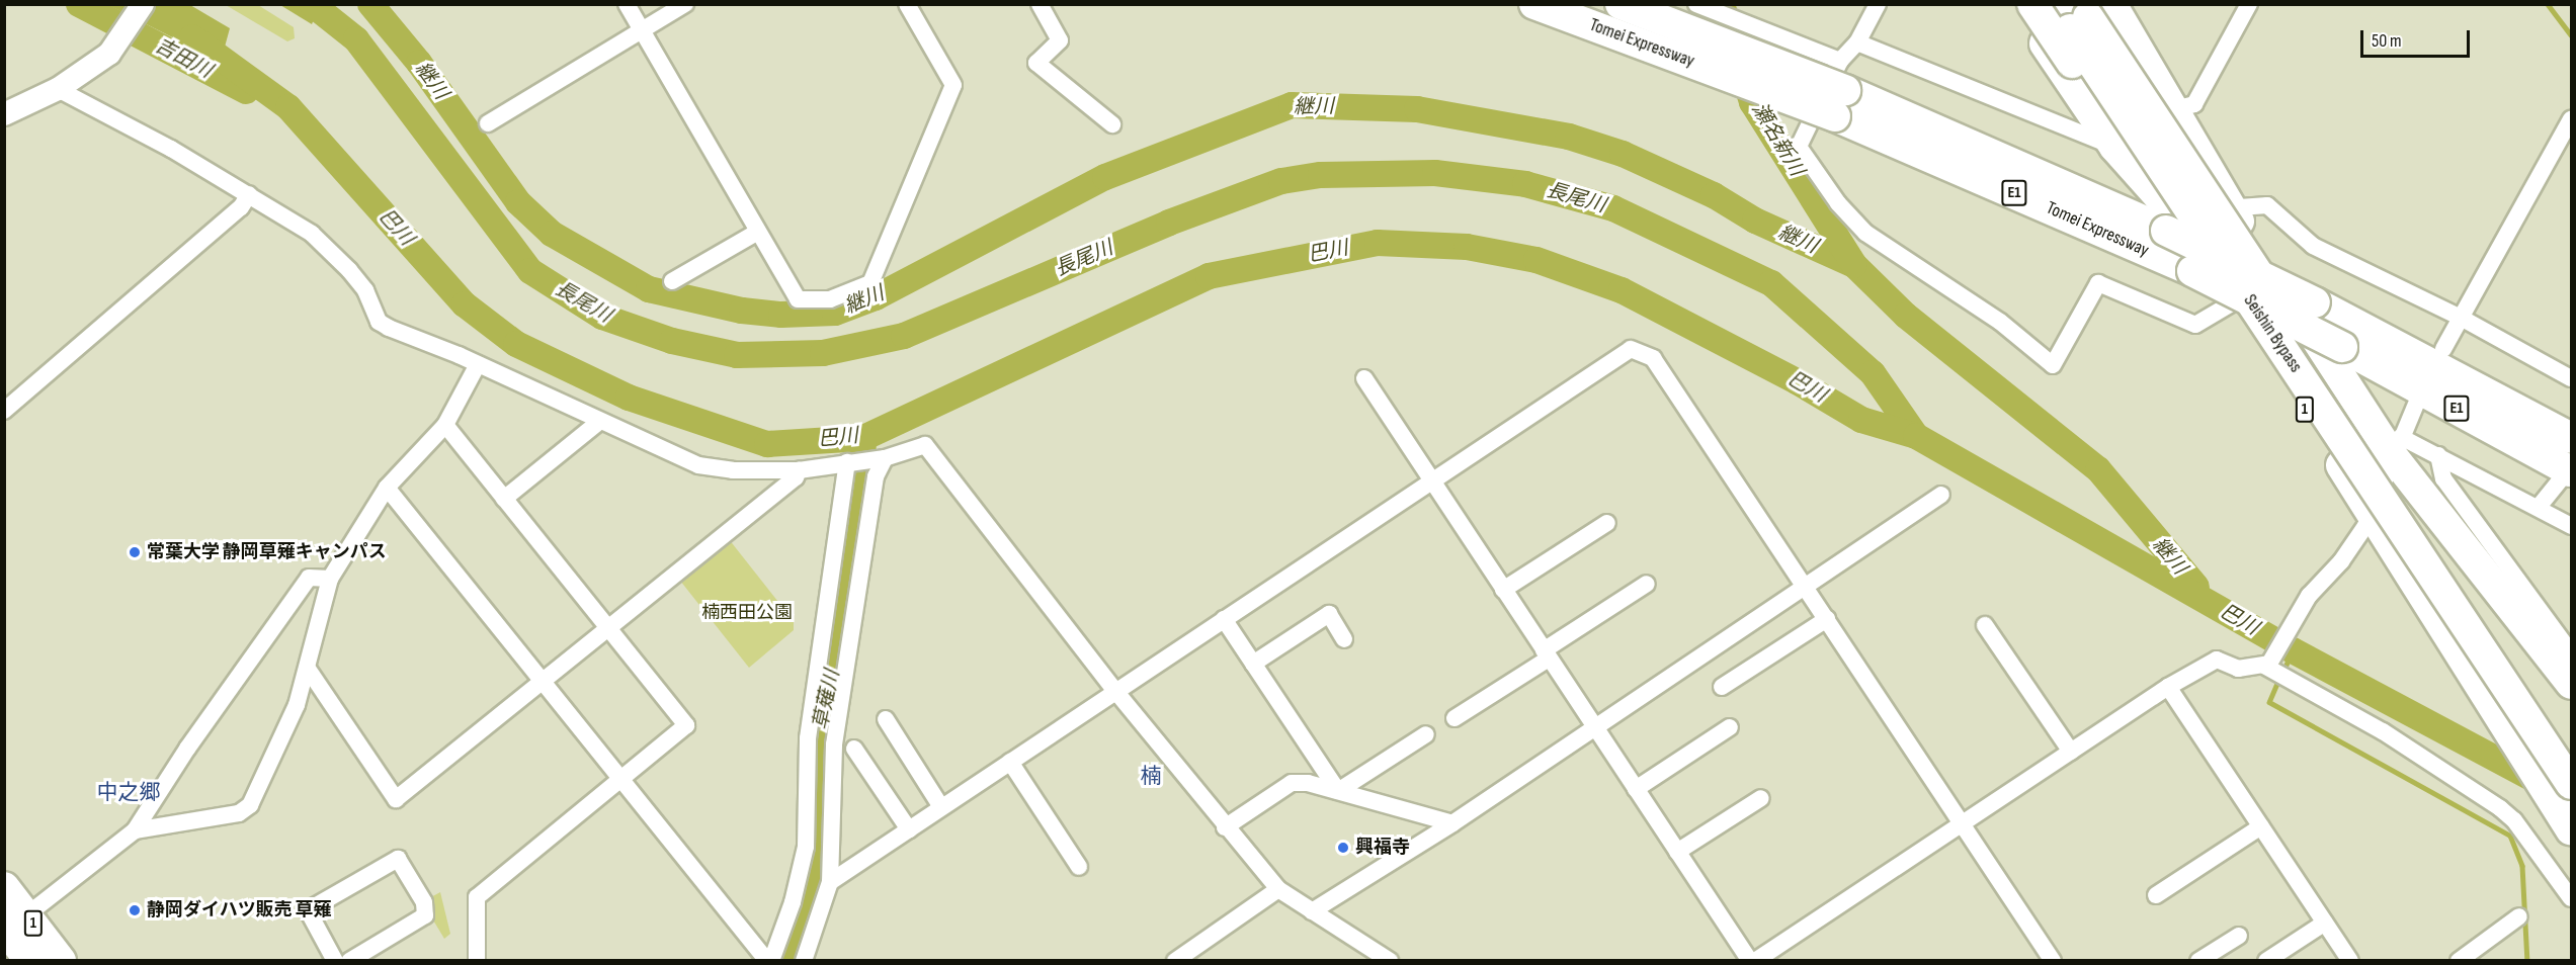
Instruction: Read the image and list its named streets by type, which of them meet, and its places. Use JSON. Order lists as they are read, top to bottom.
{
  "streets": {
    "highway": [
      "Tomei Expressway",
      "E1",
      "Seishin Bypass",
      "1"
    ]
  },
  "crossings": [
    ["Tomei Expressway", "1"],
    ["Seishin Bypass", "1"]
  ],
  "districts": ["楠", "中之郷"],
  "water": [
    "吉田川",
    "継川",
    "瀬名新川",
    "長尾川",
    "巴川",
    "草薙川"
  ],
  "parks": ["楠西田公園"],
  "places": ["常葉大学 静岡草薙キャンパス", "興福寺", "静岡ダイハツ販売 草薙"],
  "scale_bar": "50 m"
}
